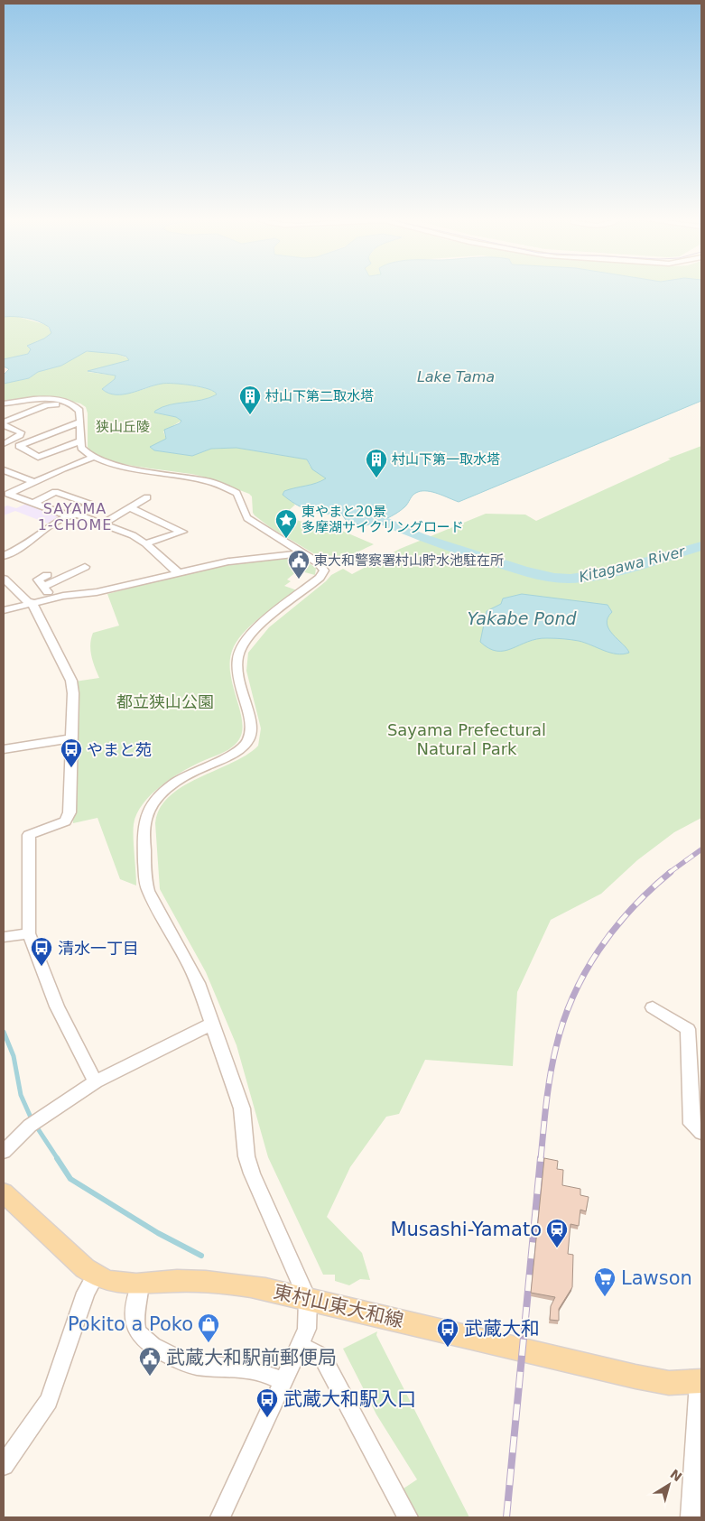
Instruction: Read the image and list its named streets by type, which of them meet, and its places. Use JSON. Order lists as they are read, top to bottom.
{
  "streets": {
    "main road": ["東村山東大和線"]
  },
  "districts": ["SAYAMA 1-CHOME"],
  "water": ["Lake Tama", "Kitagawa River", "Yakabe Pond"],
  "parks": ["狭山丘陵", "都立狭山公園", "Sayama Prefectural Natural Park"],
  "places": {
    "building": ["村山下第二取水塔", "村山下第一取水塔"],
    "place": ["東やまと20景 多摩湖サイクリングロード"],
    "public building": ["東大和警察署村山貯水池駐在所", "武蔵大和駅前郵便局"],
    "bus stop": [
      "やまと苑",
      "清水一丁目",
      "武蔵大和",
      "武蔵大和駅入口"
    ],
    "station": ["Musashi-Yamato"],
    "supermarket": ["Lawson"],
    "shop": ["Pokito a Poko"]
  },
  "north": "top right"
}
